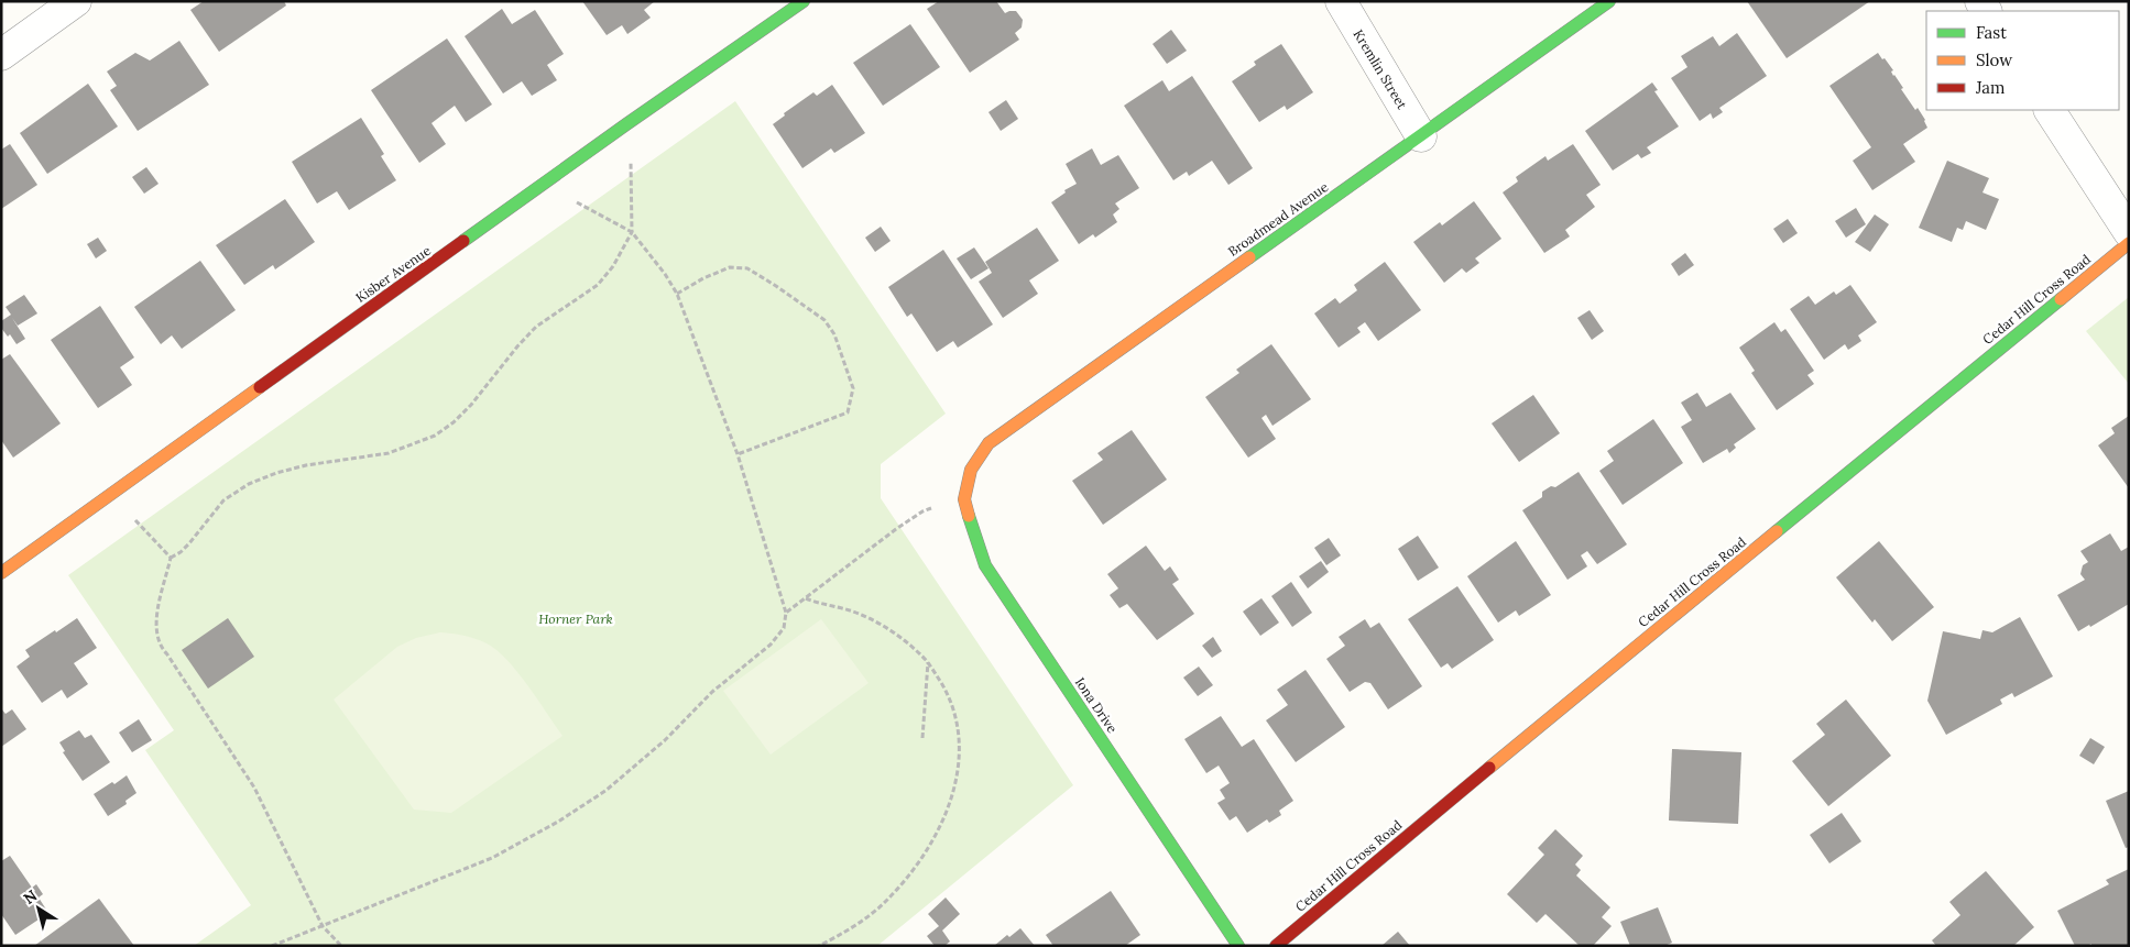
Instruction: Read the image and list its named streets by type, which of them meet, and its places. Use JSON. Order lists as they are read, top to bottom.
{
  "streets": {
    "street": [
      "Kremlin Street",
      "Broadmead Avenue",
      "Kisber Avenue",
      "Cedar Hill Cross Road",
      "Iona Drive"
    ]
  },
  "crossings": [
    ["Kremlin Street", "Broadmead Avenue"],
    ["Broadmead Avenue", "Iona Drive"]
  ],
  "parks": ["Horner Park"],
  "legend": ["Fast", "Slow", "Jam"],
  "north": "top left"
}
